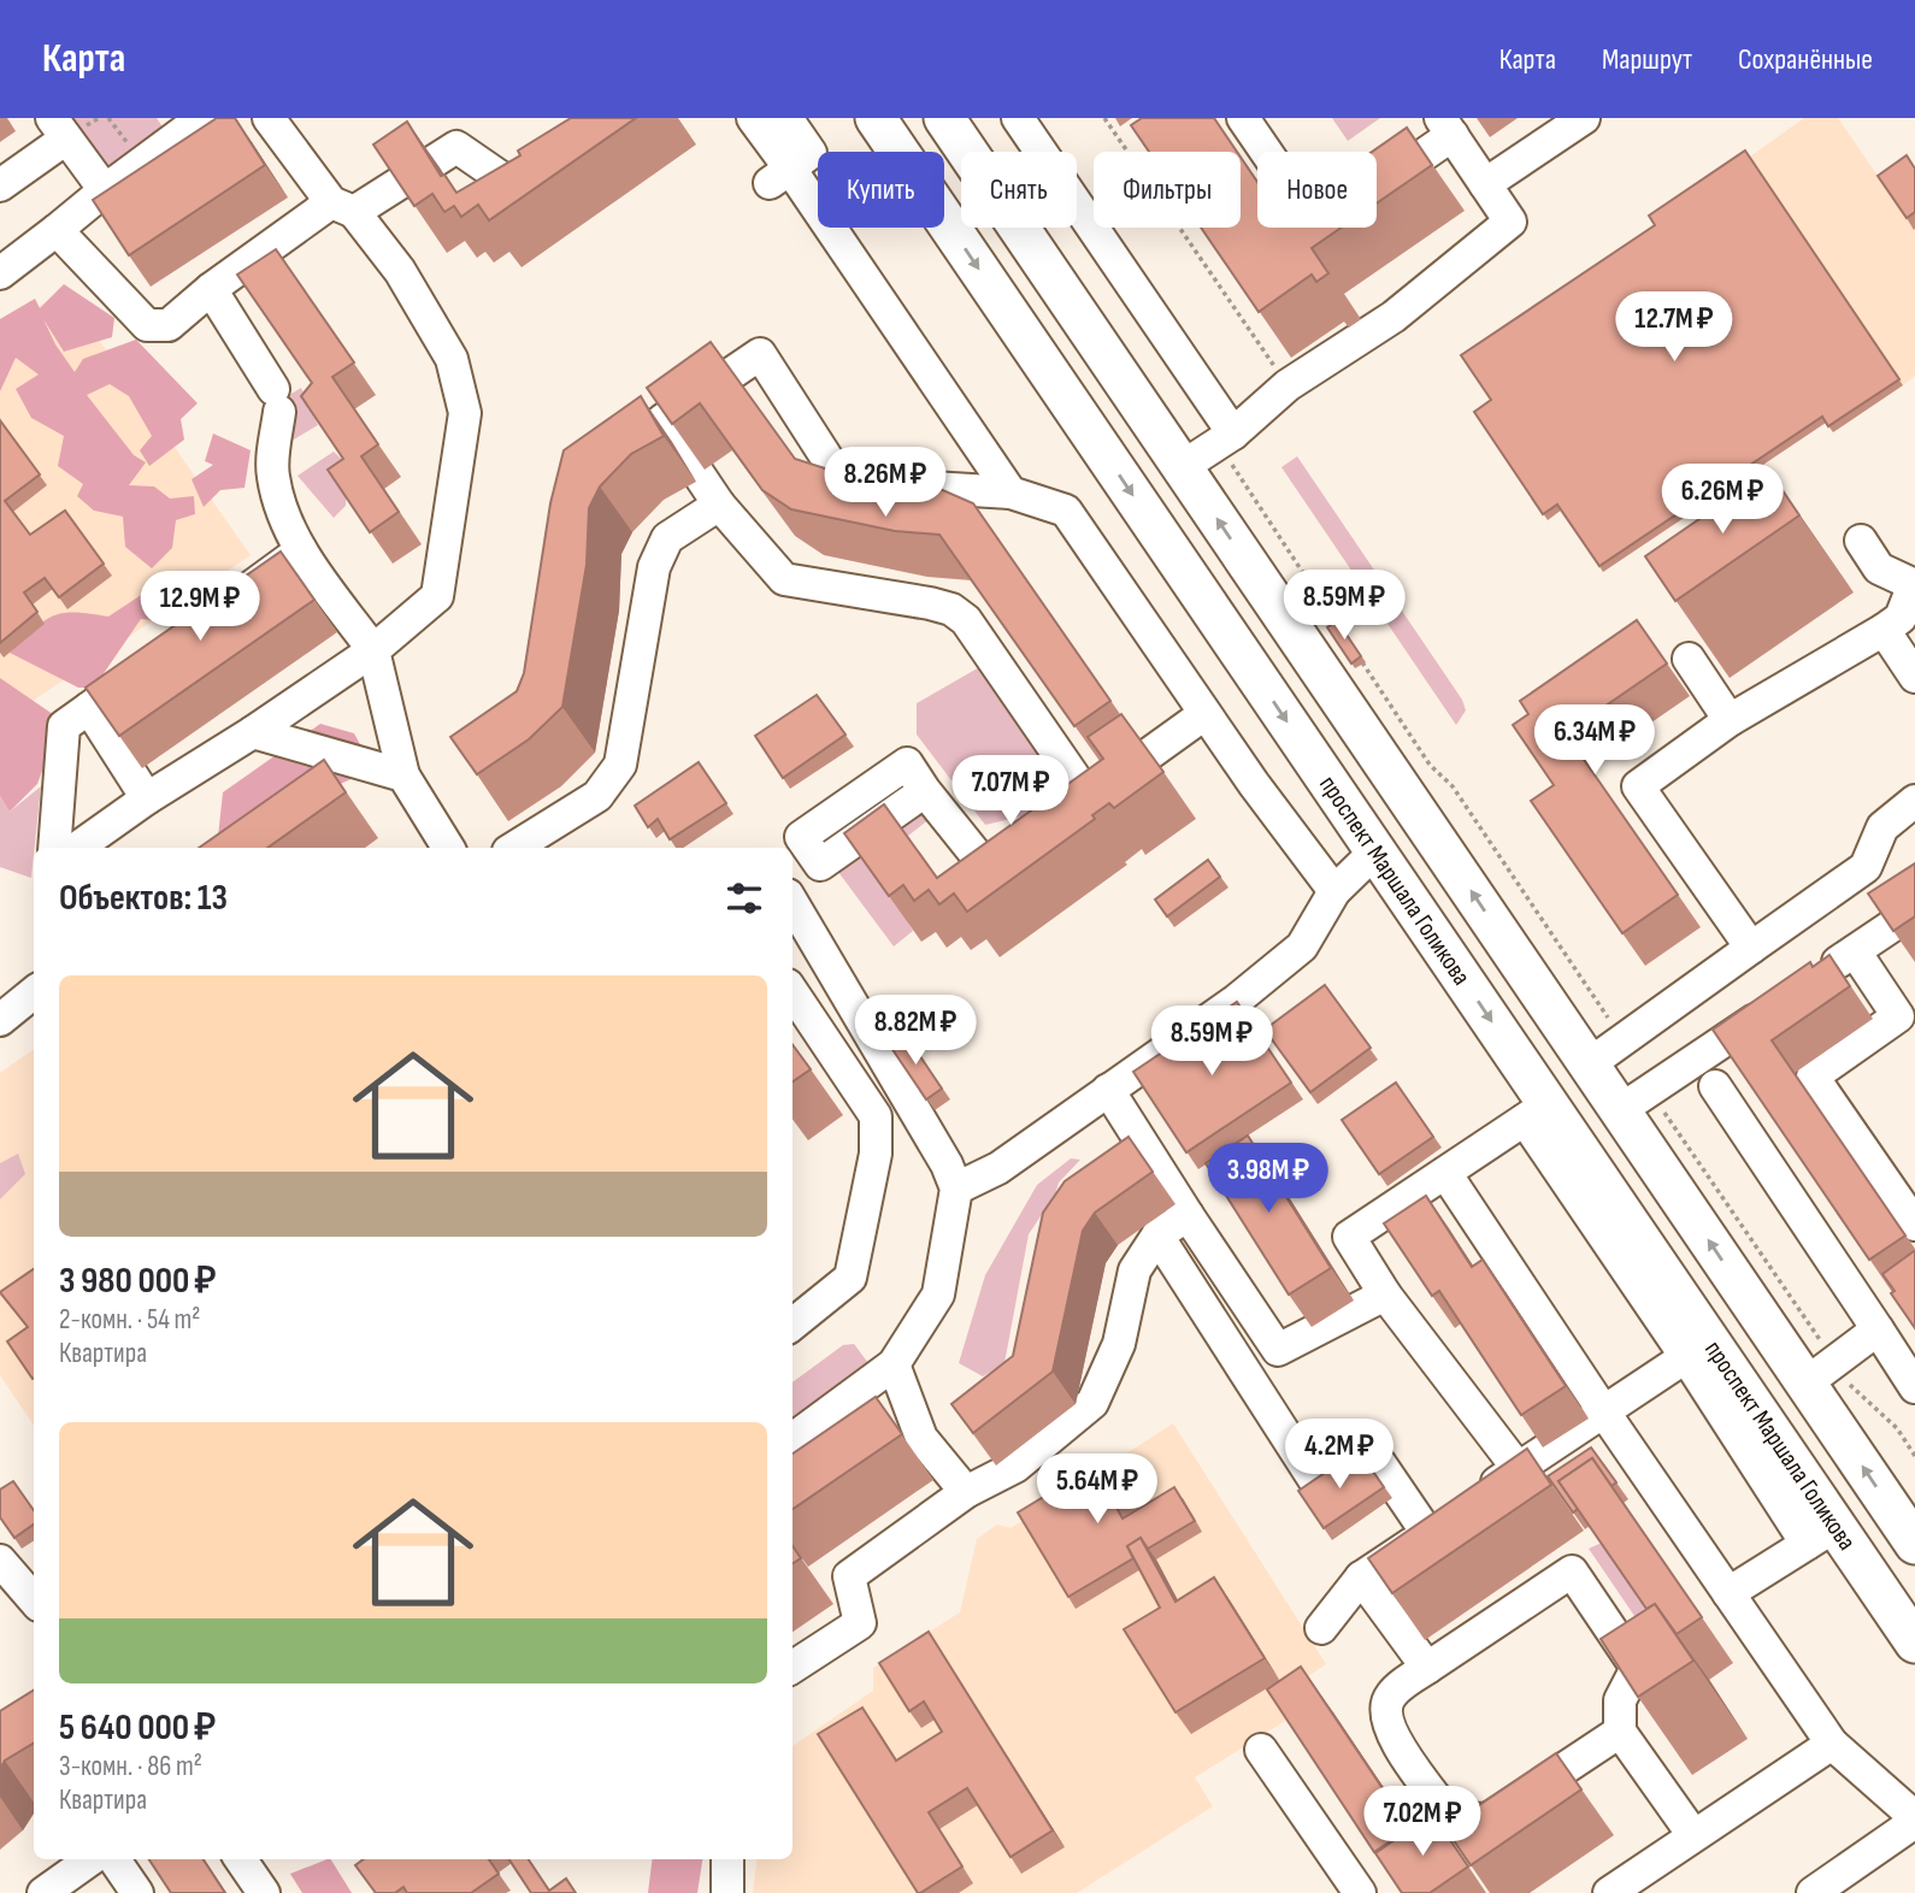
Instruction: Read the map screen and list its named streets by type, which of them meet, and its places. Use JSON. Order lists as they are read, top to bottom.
{
  "streets": {
    "main road": ["проспект Маршала Голикова"]
  },
  "page": {
    "header": "Карта",
    "nav": ["Карта", "Маршрут", "Сохранённые"],
    "chip": [
      "Купить",
      "Снять",
      "Фильтры",
      "Новое"
    ],
    "price": [
      "12.7M ₽",
      "8.26M ₽",
      "6.26M ₽",
      "8.59M ₽",
      "12.9M ₽",
      "6.34M ₽",
      "7.07M ₽",
      "8.82M ₽",
      "8.59M ₽",
      "3.98M ₽",
      "4.2M ₽",
      "5.64M ₽",
      "7.02M ₽"
    ],
    "heading": "Объектов: 13",
    "list": [
      {
        "name": "3 980 000 ₽",
        "note": "2-комн. · 54 m² · Квартира"
      },
      {
        "name": "5 640 000 ₽",
        "note": "3-комн. · 86 m² · Квартира"
      }
    ]
  }
}
